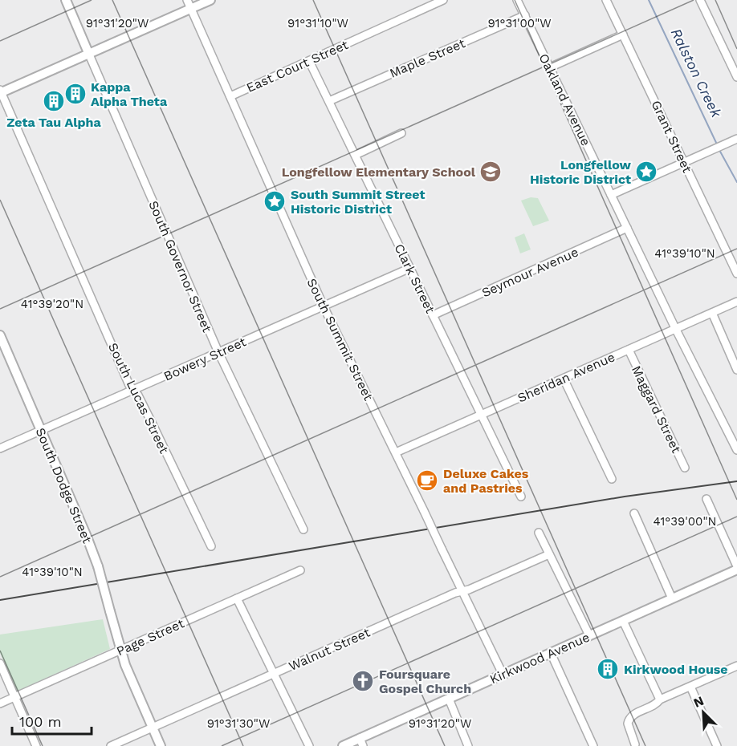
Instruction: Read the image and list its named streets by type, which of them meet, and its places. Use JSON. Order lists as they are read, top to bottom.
{
  "streets": {
    "main road": ["South Governor Street", "South Dodge Street", "Kirkwood Avenue"],
    "street": [
      "Maple Street",
      "East Court Street",
      "Oakland Avenue",
      "Grant Street",
      "Seymour Avenue",
      "Clark Street",
      "South Summit Street",
      "Bowery Street",
      "Sheridan Avenue",
      "South Lucas Street",
      "Maggard Street",
      "Page Street",
      "Walnut Street"
    ]
  },
  "crossings": [
    ["Maple Street", "Oakland Avenue"],
    ["Maple Street", "Clark Street"],
    ["East Court Street", "Clark Street"],
    ["East Court Street", "South Summit Street"],
    ["Oakland Avenue", "Seymour Avenue"],
    ["Oakland Avenue", "Sheridan Avenue"],
    ["South Governor Street", "Bowery Street"],
    ["Seymour Avenue", "Clark Street"],
    ["Clark Street", "Bowery Street"],
    ["Clark Street", "Sheridan Avenue"],
    ["South Summit Street", "Bowery Street"],
    ["South Summit Street", "Sheridan Avenue"],
    ["South Summit Street", "Walnut Street"],
    ["South Summit Street", "Kirkwood Avenue"],
    ["Bowery Street", "South Lucas Street"],
    ["Bowery Street", "South Dodge Street"],
    ["Sheridan Avenue", "Maggard Street"],
    ["South Dodge Street", "Page Street"],
    ["South Dodge Street", "Walnut Street"]
  ],
  "water": ["Ralston Creek"],
  "places": {
    "building": ["Kappa Alpha Theta", "Zeta Tau Alpha", "Kirkwood House"],
    "school or university": ["Longfellow Elementary School"],
    "place": ["Longfellow Historic District", "South Summit Street Historic District"],
    "cafe": ["Deluxe Cakes and Pastries"],
    "church": ["Foursquare Gospel Church"]
  },
  "scale_bar": "100 m",
  "north": "top left",
  "coordinates": [
    "91°31'20\"W",
    "91°31'10\"W",
    "91°31'00\"W",
    "41°39'10\"N",
    "41°39'20\"N",
    "41°39'00\"N",
    "91°31'30\"W"
  ]
}
